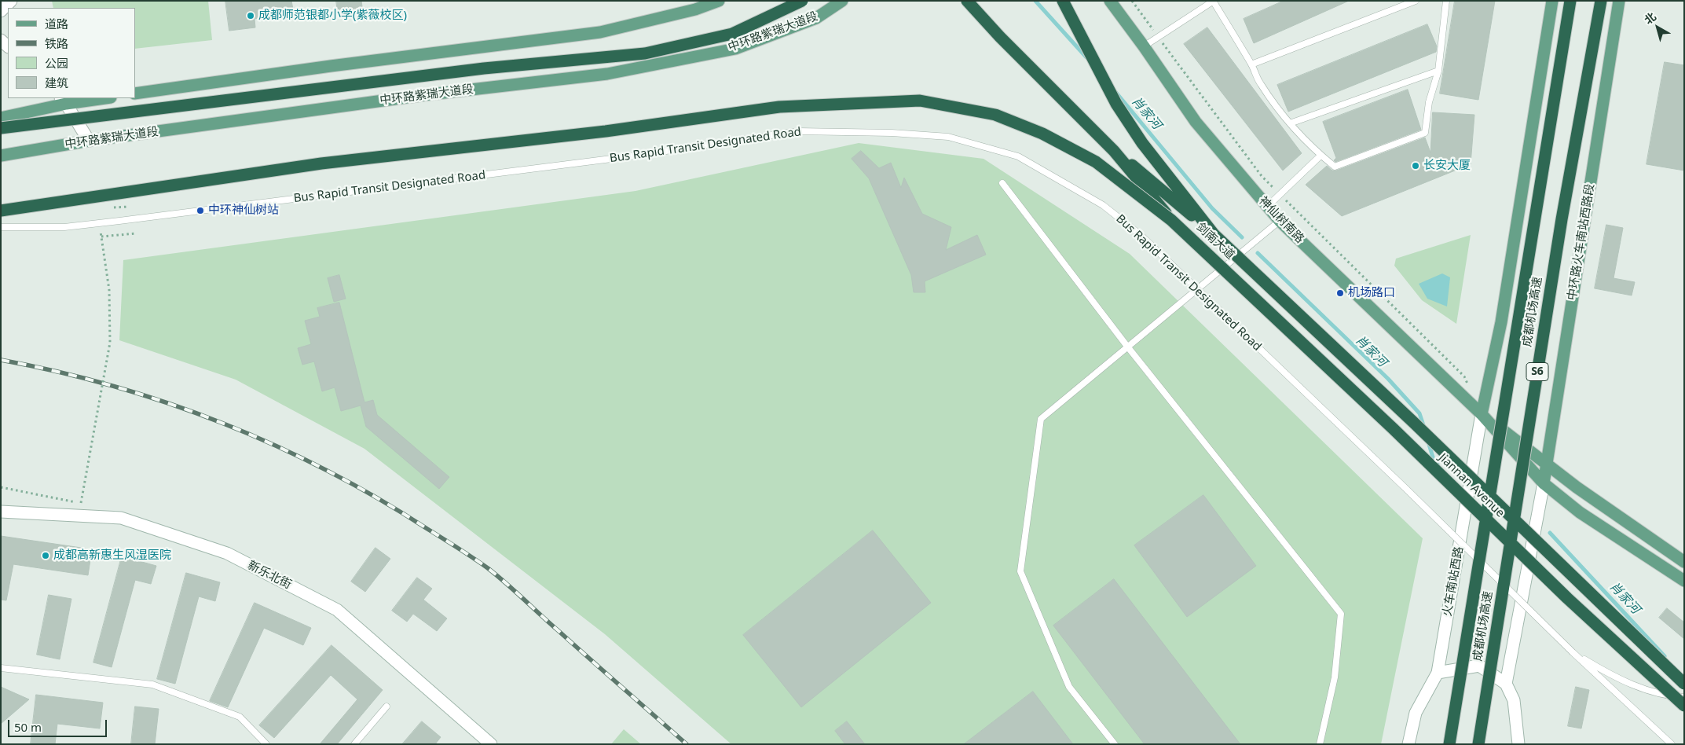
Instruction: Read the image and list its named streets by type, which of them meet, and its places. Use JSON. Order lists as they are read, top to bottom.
{
  "streets": {
    "highway": [
      "剑南大道",
      "成都机场高速",
      "S6",
      "Jiannan Avenue"
    ],
    "main road": [
      "中环路紫瑞大道段",
      "神仙树南路",
      "中环路火车南站西路段",
      "新乐北街",
      "火车南站西路"
    ],
    "lane": ["Bus Rapid Transit Designated Road"]
  },
  "crossings": [
    ["神仙树南路", "火车南站西路"]
  ],
  "water": ["肖家河"],
  "places": [
    "成都师范银都小学(紫薇校区)",
    "长安大厦",
    "中环神仙树站",
    "机场路口",
    "成都高新惠生风湿医院"
  ],
  "legend": [
    "道路",
    "铁路",
    "公园",
    "建筑"
  ],
  "scale_bar": "50 m",
  "north": "top left"
}
